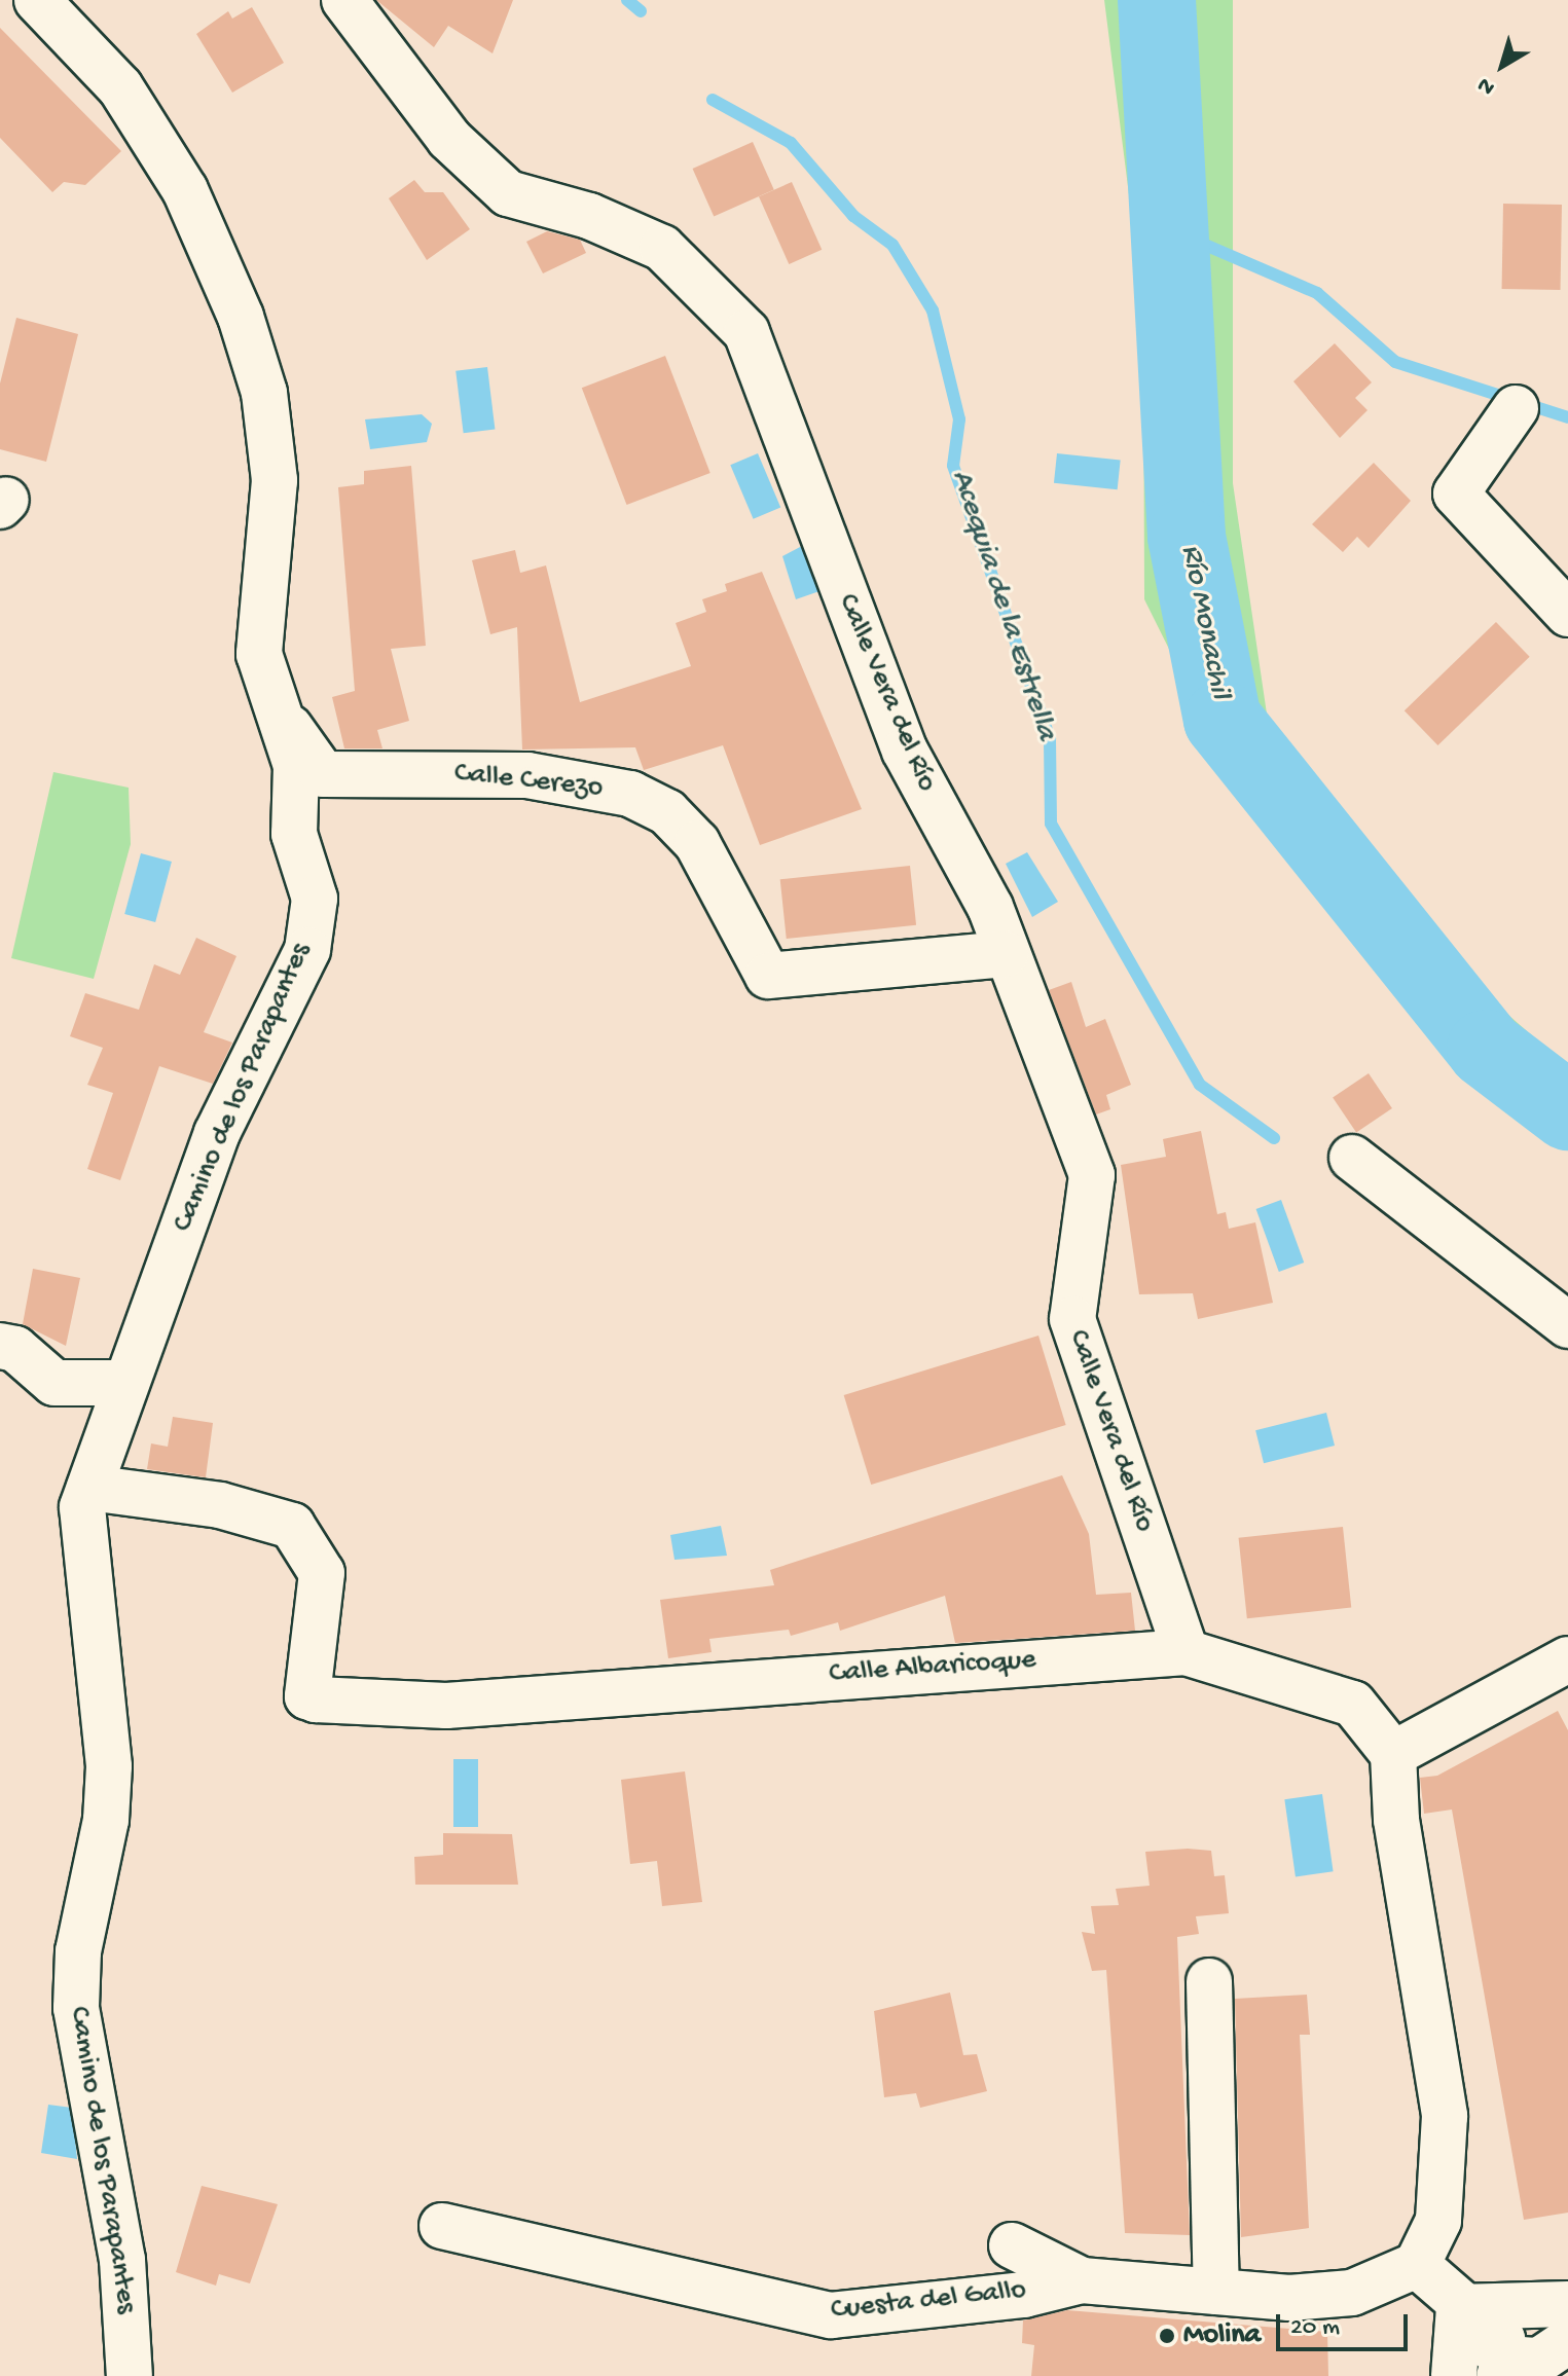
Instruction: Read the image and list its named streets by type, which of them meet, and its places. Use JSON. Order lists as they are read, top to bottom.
{
  "streets": {
    "street": [
      "Calle Vera del Río",
      "Calle Cerezo",
      "Camino de los Parapantes",
      "Calle Albaricoque",
      "Cuesta del Gallo"
    ]
  },
  "crossings": [
    ["Calle Vera del Río", "Calle Cerezo"],
    ["Calle Vera del Río", "Calle Albaricoque"],
    ["Calle Cerezo", "Camino de los Parapantes"],
    ["Camino de los Parapantes", "Calle Albaricoque"]
  ],
  "water": ["Acequia de la Estrella", "Río Monachil"],
  "places": ["Molina"],
  "scale_bar": "20 m",
  "north": "bottom left"
}
